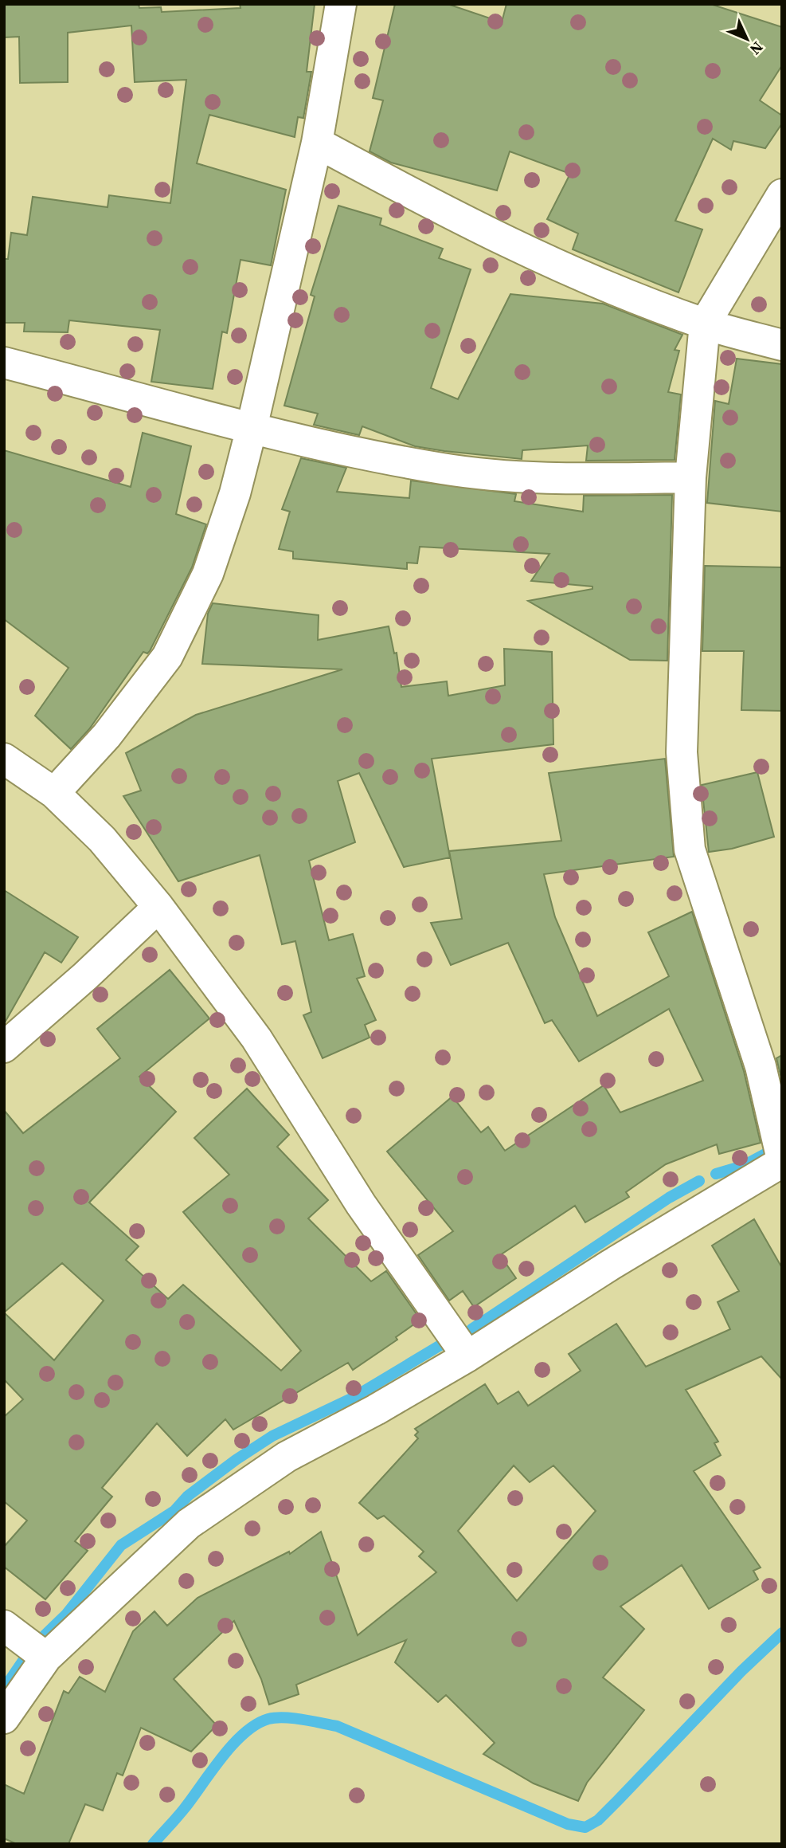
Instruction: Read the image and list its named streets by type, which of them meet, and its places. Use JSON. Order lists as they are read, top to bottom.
{
  "north": "bottom right"
}
